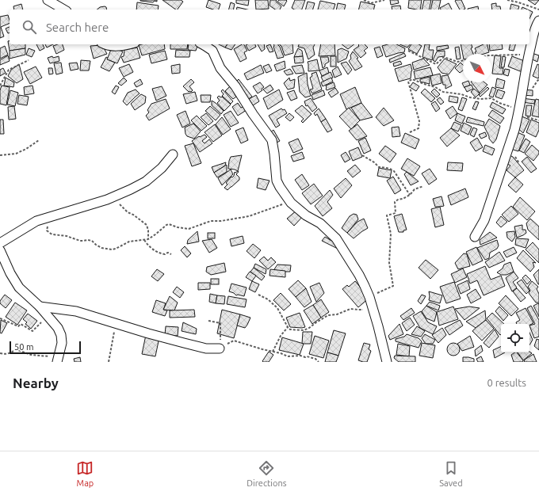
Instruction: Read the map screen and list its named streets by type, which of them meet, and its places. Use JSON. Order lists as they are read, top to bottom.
{
  "scale_bar": "50 m",
  "north": "bottom right",
  "page": {
    "search": "Search here",
    "scale": "50 m",
    "heading": ["Nearby", "0 results"],
    "nav": ["Map", "Directions", "Saved"]
  }
}
